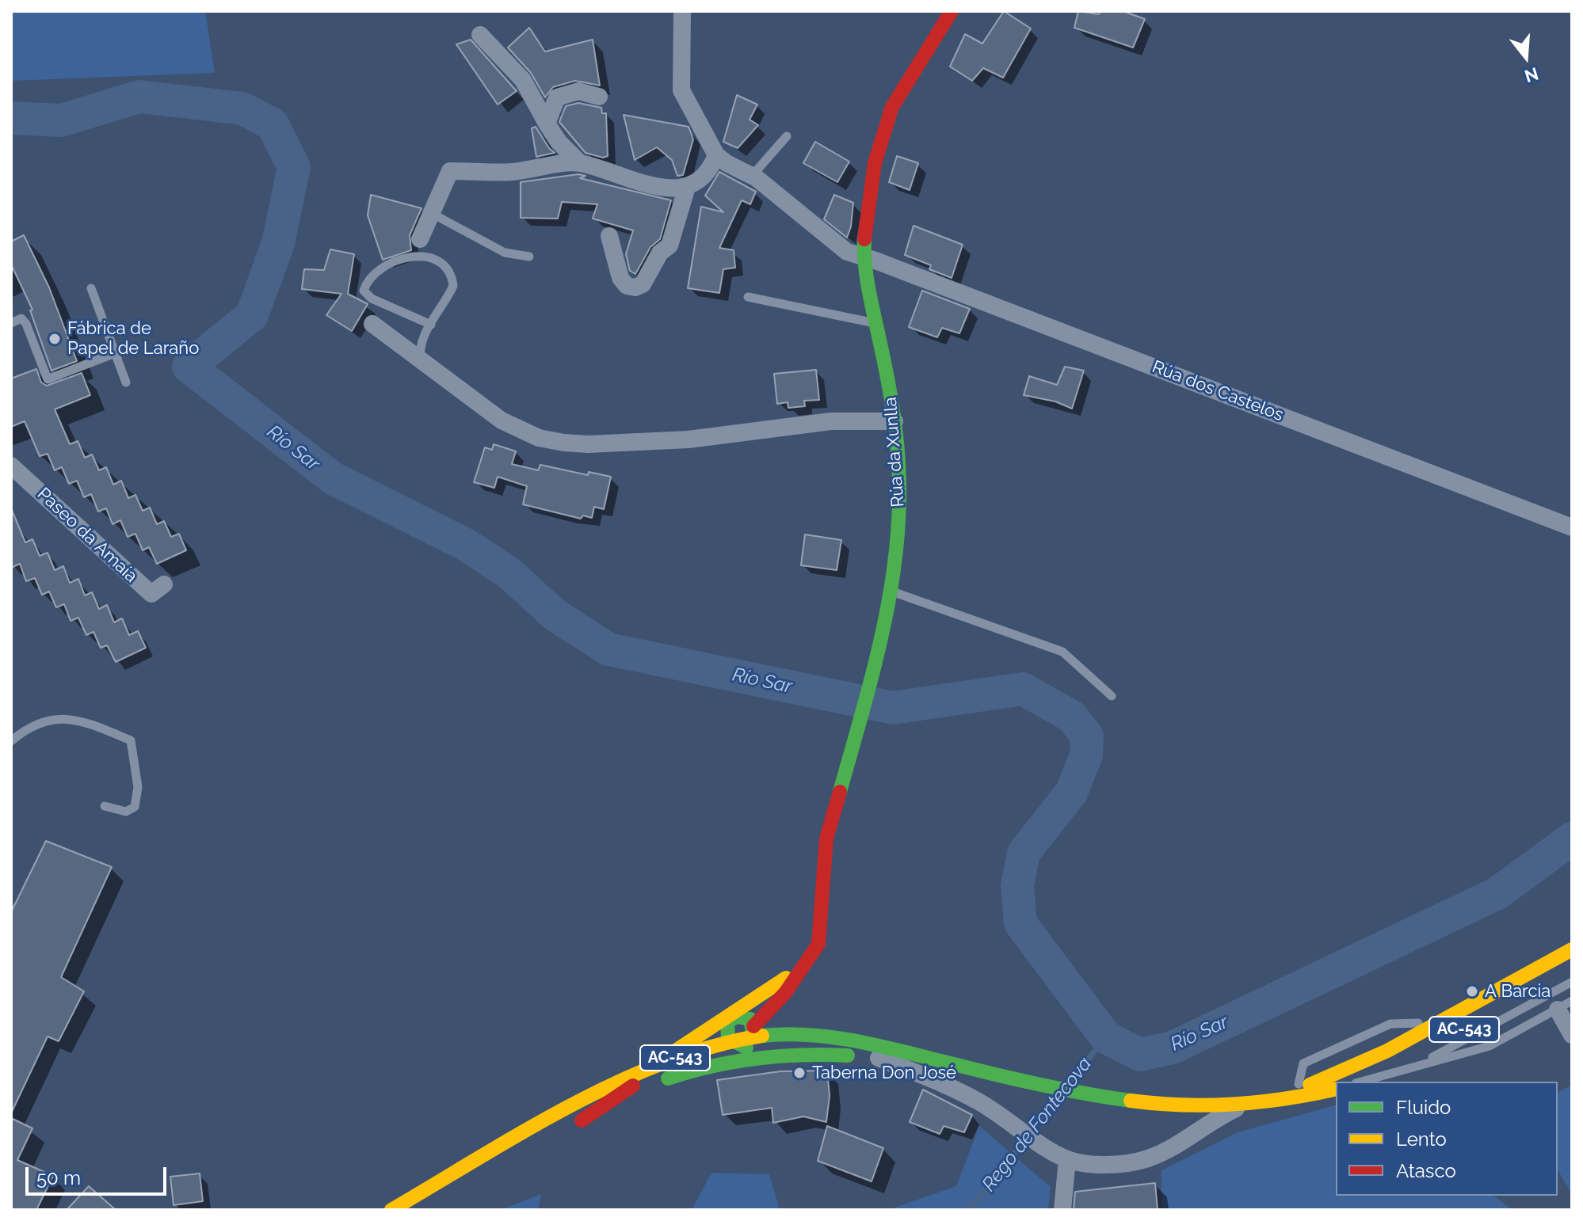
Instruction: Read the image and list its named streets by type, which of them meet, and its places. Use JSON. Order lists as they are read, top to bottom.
{
  "streets": {
    "main road": ["Rúa da Xunlla", "AC-543"],
    "street": ["Rúa dos Castelos", "Paseo da Amaía"]
  },
  "crossings": [
    ["Rúa dos Castelos", "Rúa da Xunlla"],
    ["Rúa da Xunlla", "AC-543"]
  ],
  "water": ["Río Sar", "Rego de Fontecova"],
  "places": ["Fábrica de Papel de Laraño", "A Barcia", "Taberna Don José"],
  "legend": ["Fluido", "Lento", "Atasco"],
  "scale_bar": "50 m",
  "north": "bottom"
}
